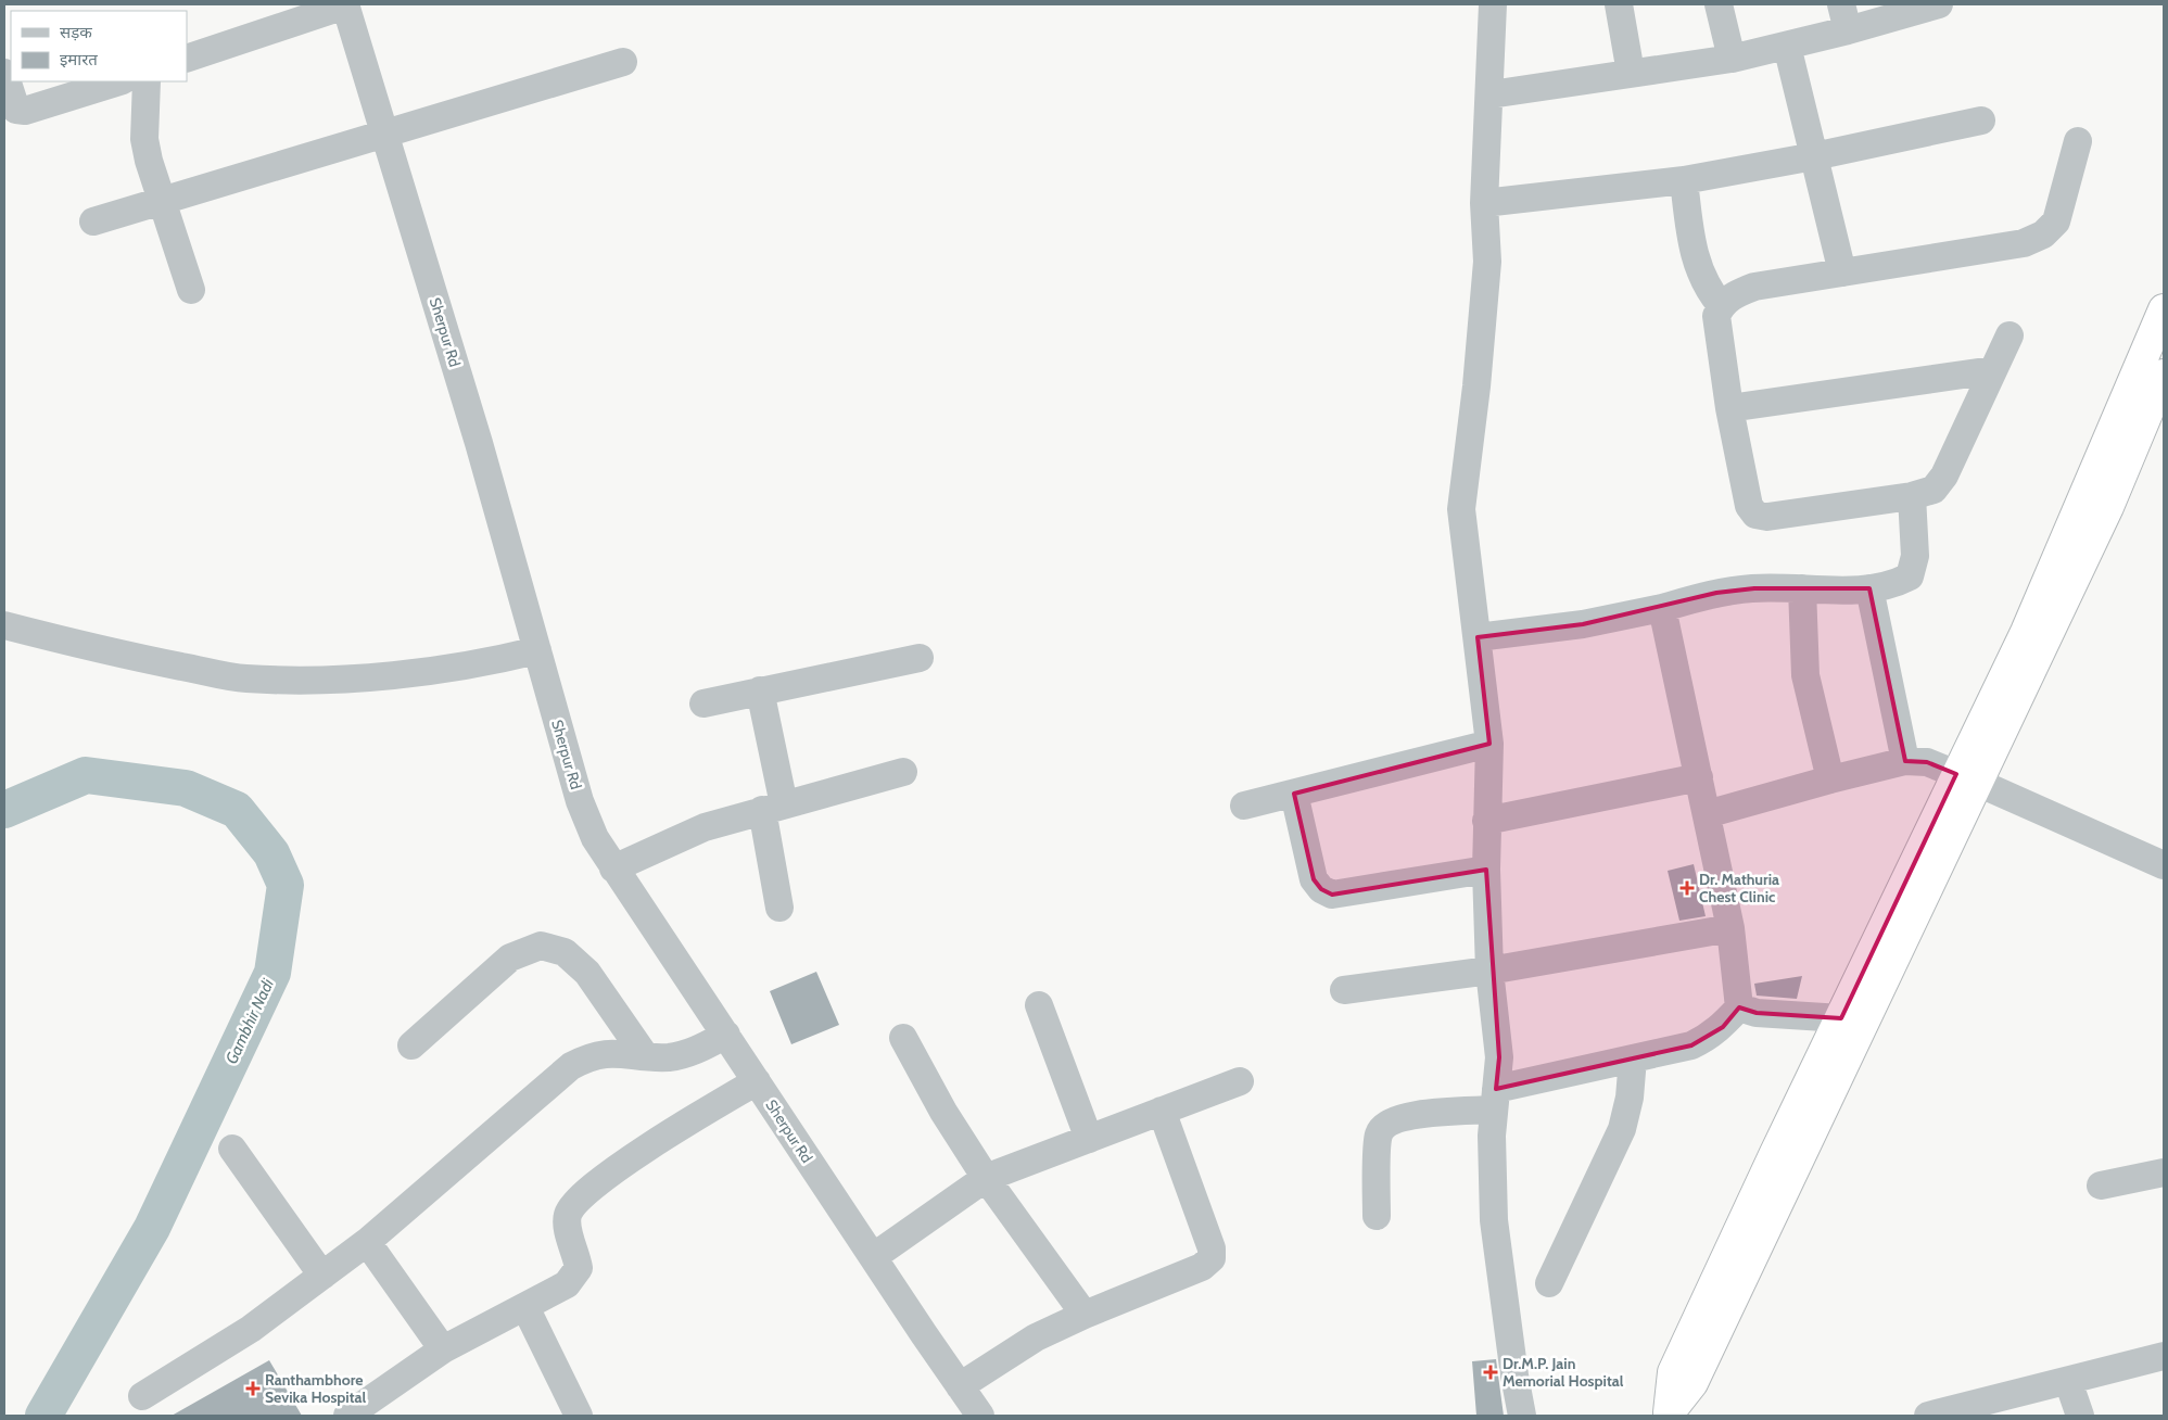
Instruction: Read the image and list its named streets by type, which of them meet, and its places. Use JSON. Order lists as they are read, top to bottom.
{
  "streets": {
    "street": ["Sherpur Rd"]
  },
  "water": ["Gambhir Nadi"],
  "places": {
    "health": ["Dr. Mathuria Chest Clinic", "Dr.M.P. Jain Memorial Hospital", "Ranthambhore Sevika Hospital"]
  },
  "legend": ["सड़क", "इमारत"]
}
